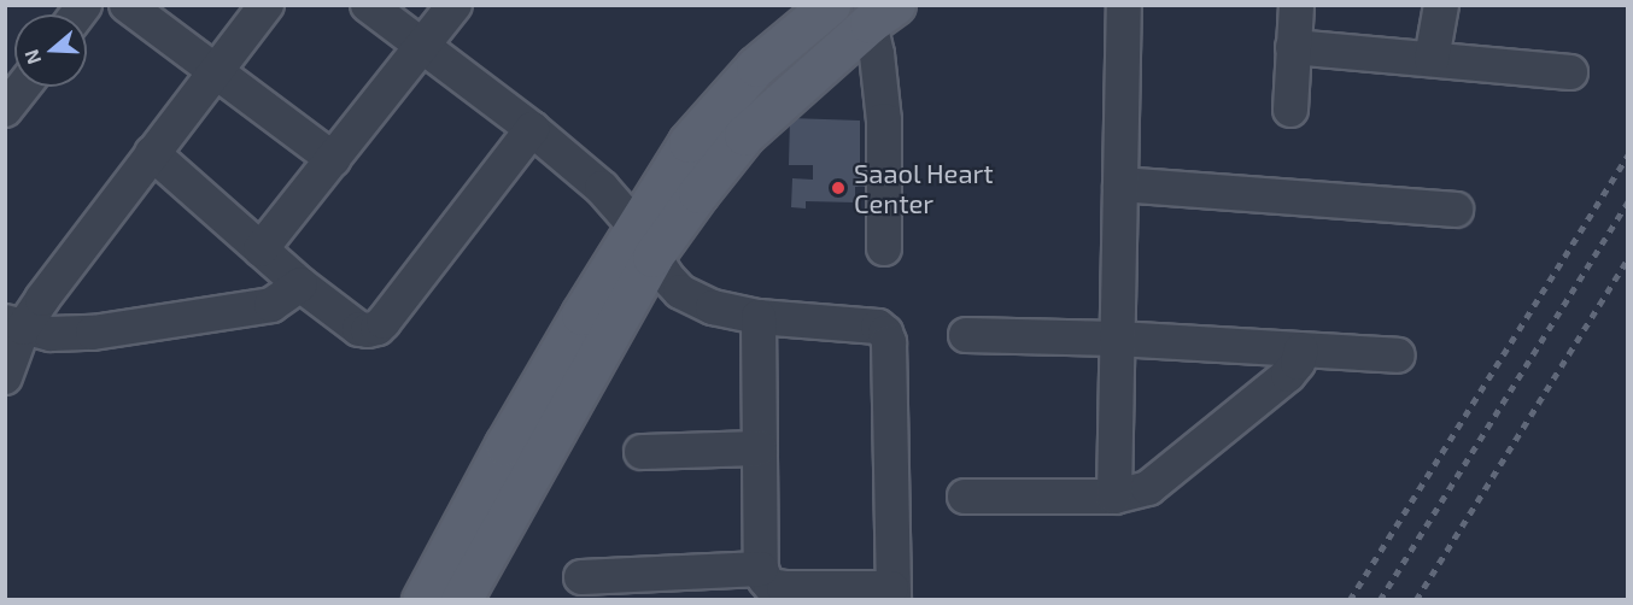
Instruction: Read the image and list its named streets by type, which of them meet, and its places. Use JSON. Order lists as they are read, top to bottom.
{
  "places": ["Saaol Heart Center"],
  "north": "left"
}
